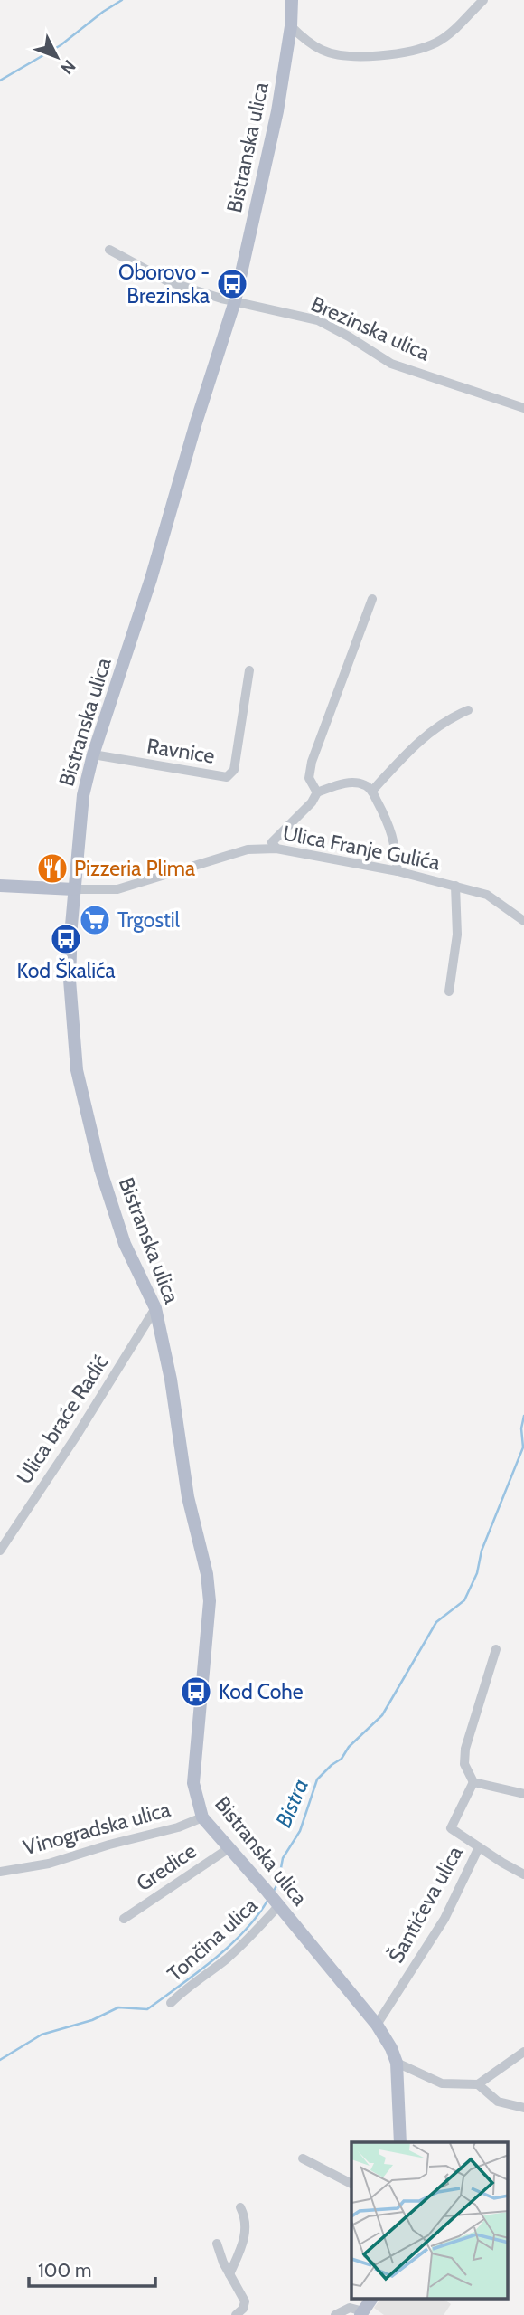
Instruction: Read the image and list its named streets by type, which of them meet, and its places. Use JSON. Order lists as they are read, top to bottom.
{
  "streets": {
    "main road": ["Bistranska ulica"],
    "street": [
      "Brezinska ulica",
      "Ravnice",
      "Ulica Franje Gulića",
      "Ulica braće Radić",
      "Vinogradska ulica",
      "Gredice",
      "Šantićeva ulica",
      "Tončina ulica"
    ]
  },
  "crossings": [
    ["Bistranska ulica", "Brezinska ulica"],
    ["Bistranska ulica", "Ravnice"],
    ["Bistranska ulica", "Ulica Franje Gulića"],
    ["Bistranska ulica", "Ulica braće Radić"],
    ["Bistranska ulica", "Vinogradska ulica"],
    ["Bistranska ulica", "Gredice"],
    ["Bistranska ulica", "Šantićeva ulica"],
    ["Bistranska ulica", "Tončina ulica"]
  ],
  "water": ["Bistra"],
  "places": {
    "bus stop": ["Oborovo - Brezinska", "Kod Škalića", "Kod Cohe"],
    "restaurant": ["Pizzeria Plima"],
    "supermarket": ["Trgostil"]
  },
  "scale_bar": "100 m",
  "north": "bottom right"
}
